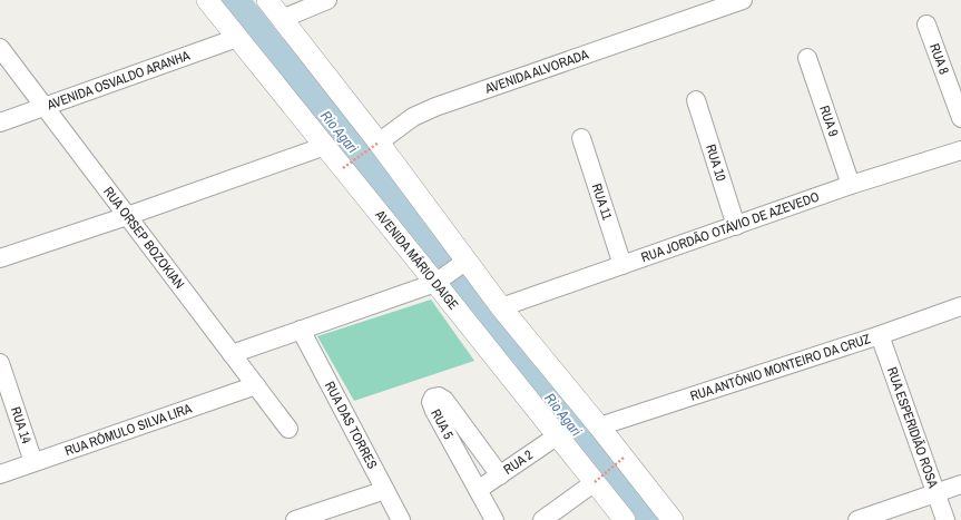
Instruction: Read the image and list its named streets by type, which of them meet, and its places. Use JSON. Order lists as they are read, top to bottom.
{
  "streets": {
    "street": [
      "RUA 8",
      "AVENIDA ALVORADA",
      "AVENIDA OSVALDO ARANHA",
      "RUA 9",
      "RUA 10",
      "RUA 11",
      "RUA JORDÃO OTÁVIO DE AZEVEDO",
      "RUA ORSEP BOZOKIAN",
      "AVENIDA MÁRIO DAIGE",
      "RUA ANTÔNIO MONTEIRO DA CRUZ",
      "RUA 5",
      "RUA 14",
      "RUA DAS TORRES",
      "RUA ESPERIDIÃO ROSA",
      "RUA RÔMULO SILVA LIRA",
      "RUA 2"
    ]
  },
  "crossings": [
    ["AVENIDA OSVALDO ARANHA", "RUA ORSEP BOZOKIAN"],
    ["AVENIDA OSVALDO ARANHA", "AVENIDA MÁRIO DAIGE"],
    ["RUA 9", "RUA JORDÃO OTÁVIO DE AZEVEDO"],
    ["RUA 10", "RUA JORDÃO OTÁVIO DE AZEVEDO"],
    ["RUA 11", "RUA JORDÃO OTÁVIO DE AZEVEDO"],
    ["RUA ORSEP BOZOKIAN", "RUA RÔMULO SILVA LIRA"],
    ["AVENIDA MÁRIO DAIGE", "RUA 2"],
    ["RUA ANTÔNIO MONTEIRO DA CRUZ", "RUA ESPERIDIÃO ROSA"],
    ["RUA 5", "RUA 2"],
    ["RUA 14", "RUA RÔMULO SILVA LIRA"]
  ],
  "water": ["Rio Agari"]
}
